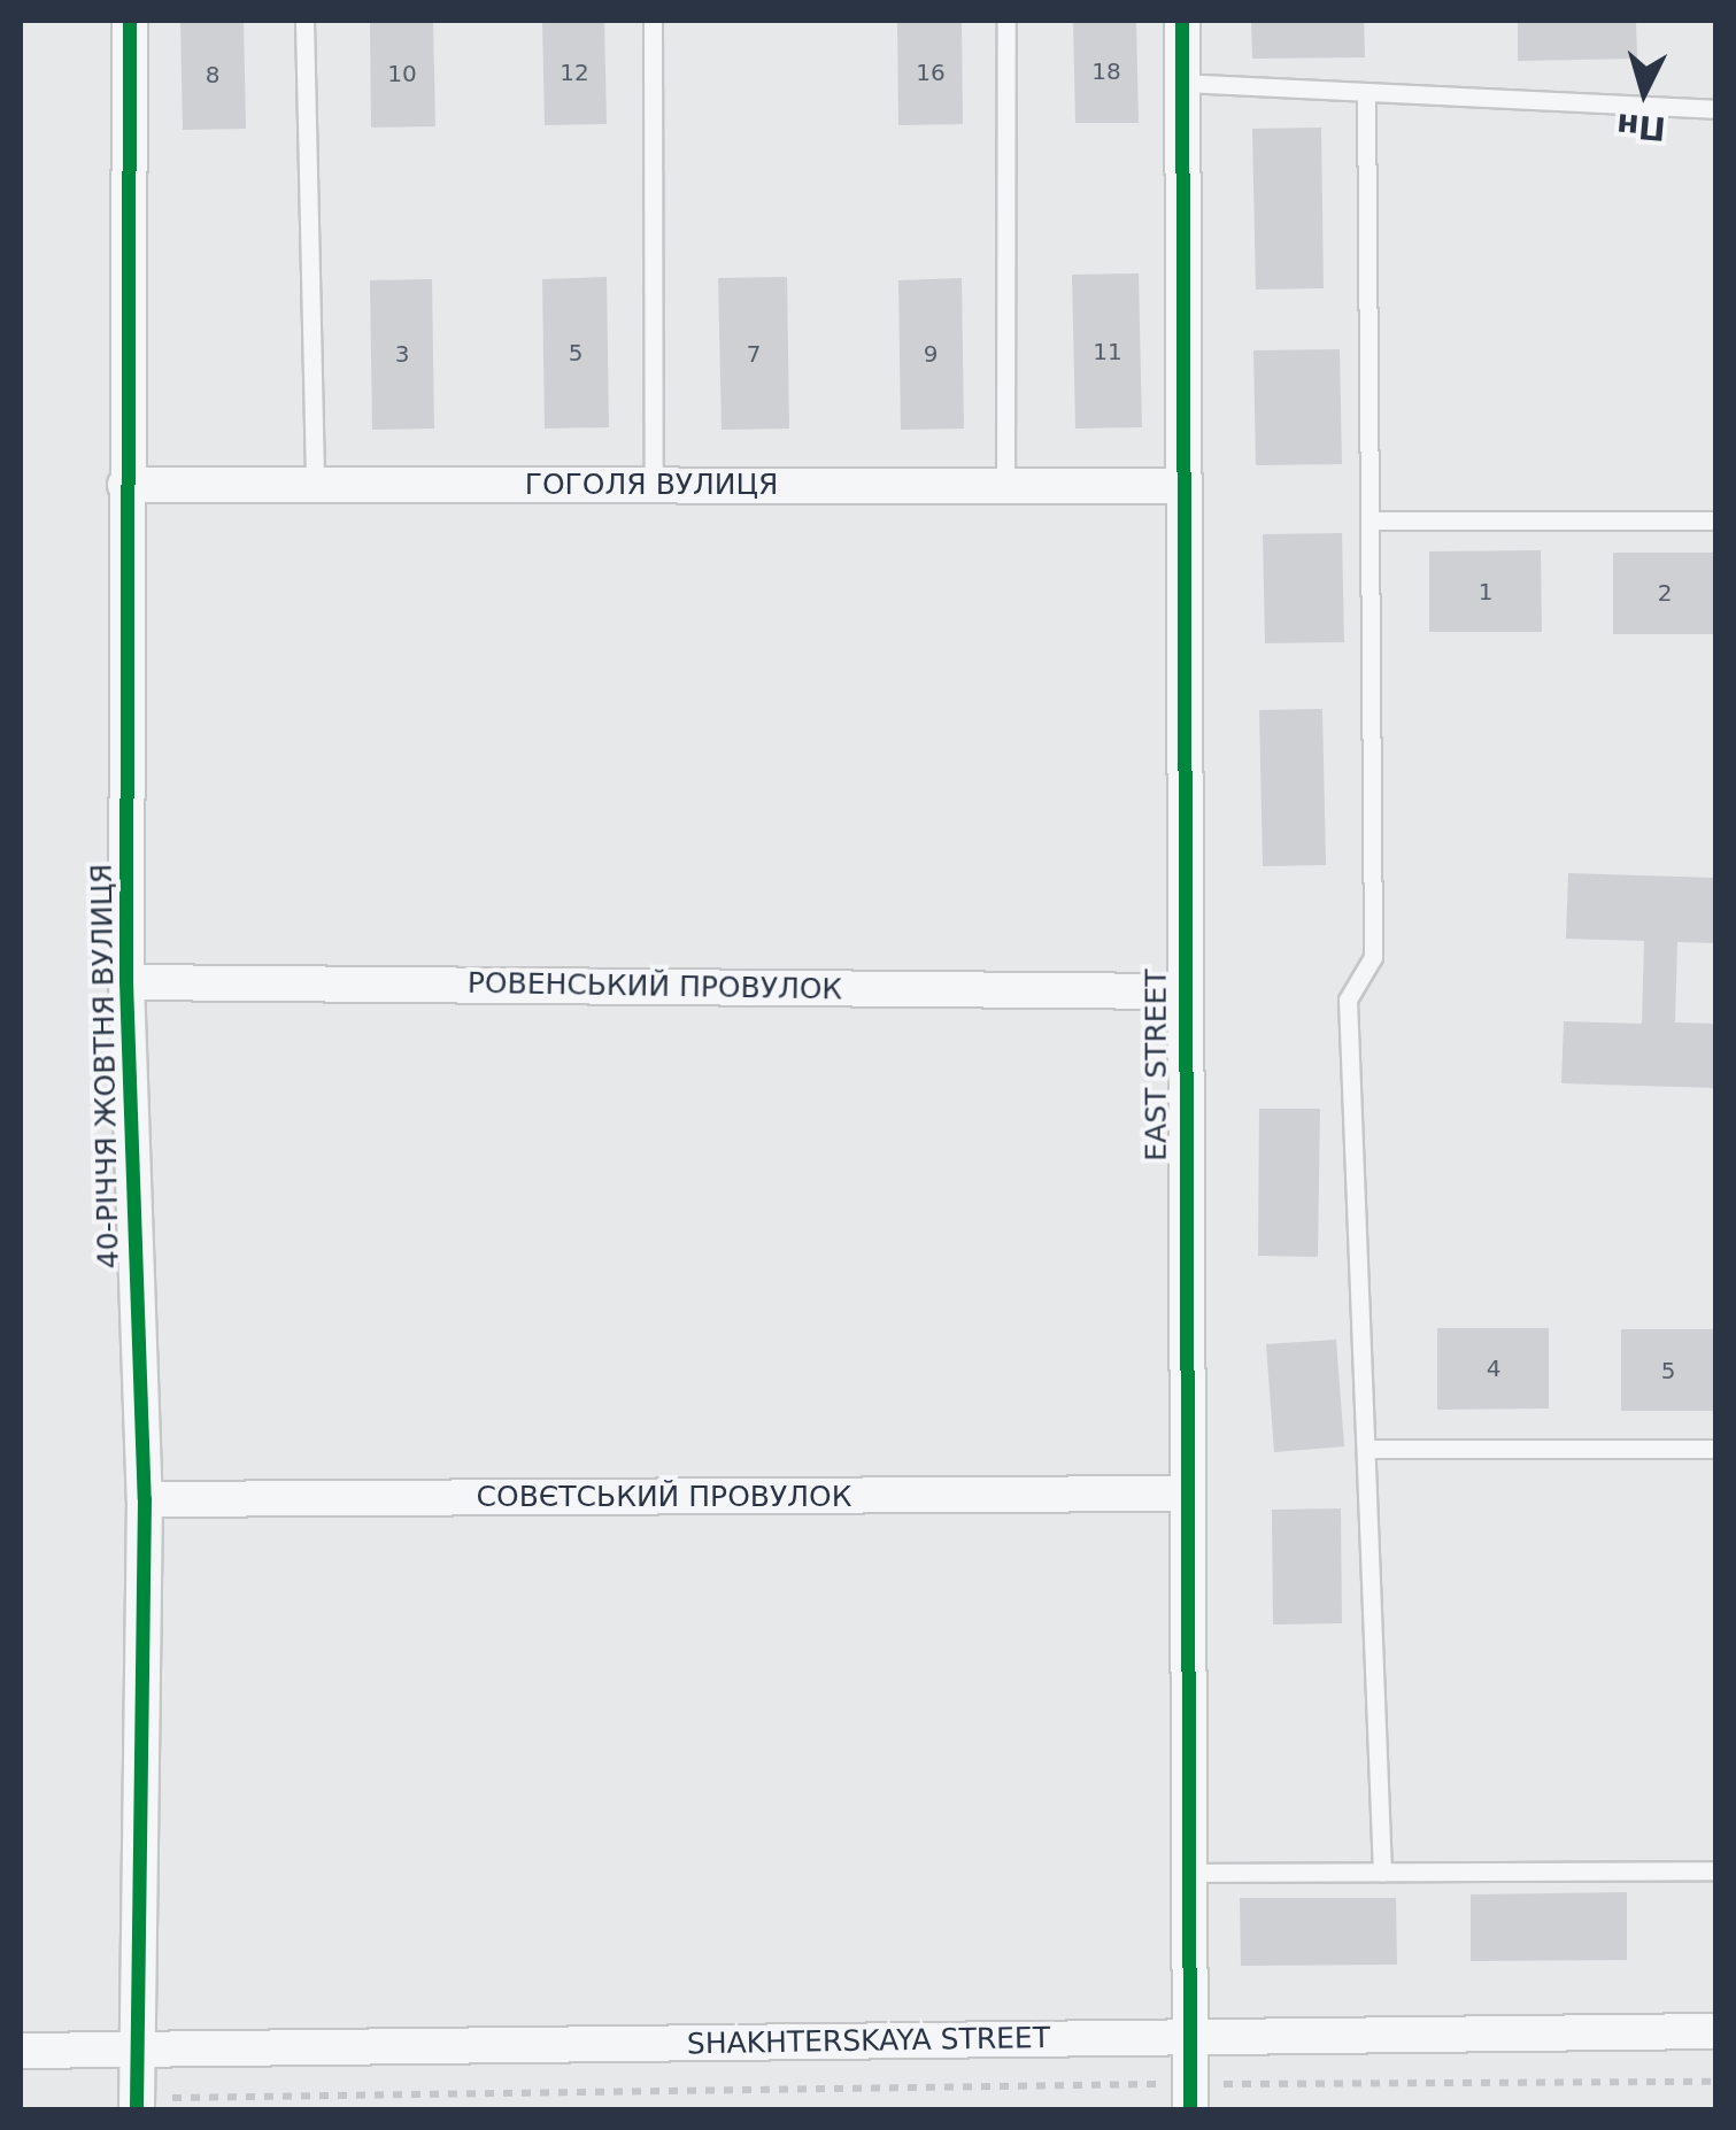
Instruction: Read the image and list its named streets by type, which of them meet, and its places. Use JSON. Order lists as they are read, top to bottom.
{
  "streets": {
    "street": [
      "ГОГОЛЯ ВУЛИЦЯ",
      "РОВЕНСЬКИЙ ПРОВУЛОК",
      "EAST STREET",
      "40-РІЧЧЯ ЖОВТНЯ ВУЛИЦЯ",
      "СОВЄТСЬКИЙ ПРОВУЛОК",
      "SHAKHTERSKAYA STREET"
    ]
  },
  "crossings": [
    ["ГОГОЛЯ ВУЛИЦЯ", "EAST STREET"],
    ["ГОГОЛЯ ВУЛИЦЯ", "40-РІЧЧЯ ЖОВТНЯ ВУЛИЦЯ"],
    ["РОВЕНСЬКИЙ ПРОВУЛОК", "EAST STREET"],
    ["РОВЕНСЬКИЙ ПРОВУЛОК", "40-РІЧЧЯ ЖОВТНЯ ВУЛИЦЯ"],
    ["EAST STREET", "СОВЄТСЬКИЙ ПРОВУЛОК"],
    ["EAST STREET", "SHAKHTERSKAYA STREET"],
    ["40-РІЧЧЯ ЖОВТНЯ ВУЛИЦЯ", "СОВЄТСЬКИЙ ПРОВУЛОК"],
    ["40-РІЧЧЯ ЖОВТНЯ ВУЛИЦЯ", "SHAKHTERSKAYA STREET"]
  ],
  "house_numbers": [
    "18",
    "12",
    "16",
    "10",
    "8",
    "11",
    "5",
    "3",
    "7",
    "9",
    "1",
    "2",
    "4",
    "5"
  ],
  "north": "bottom"
}
